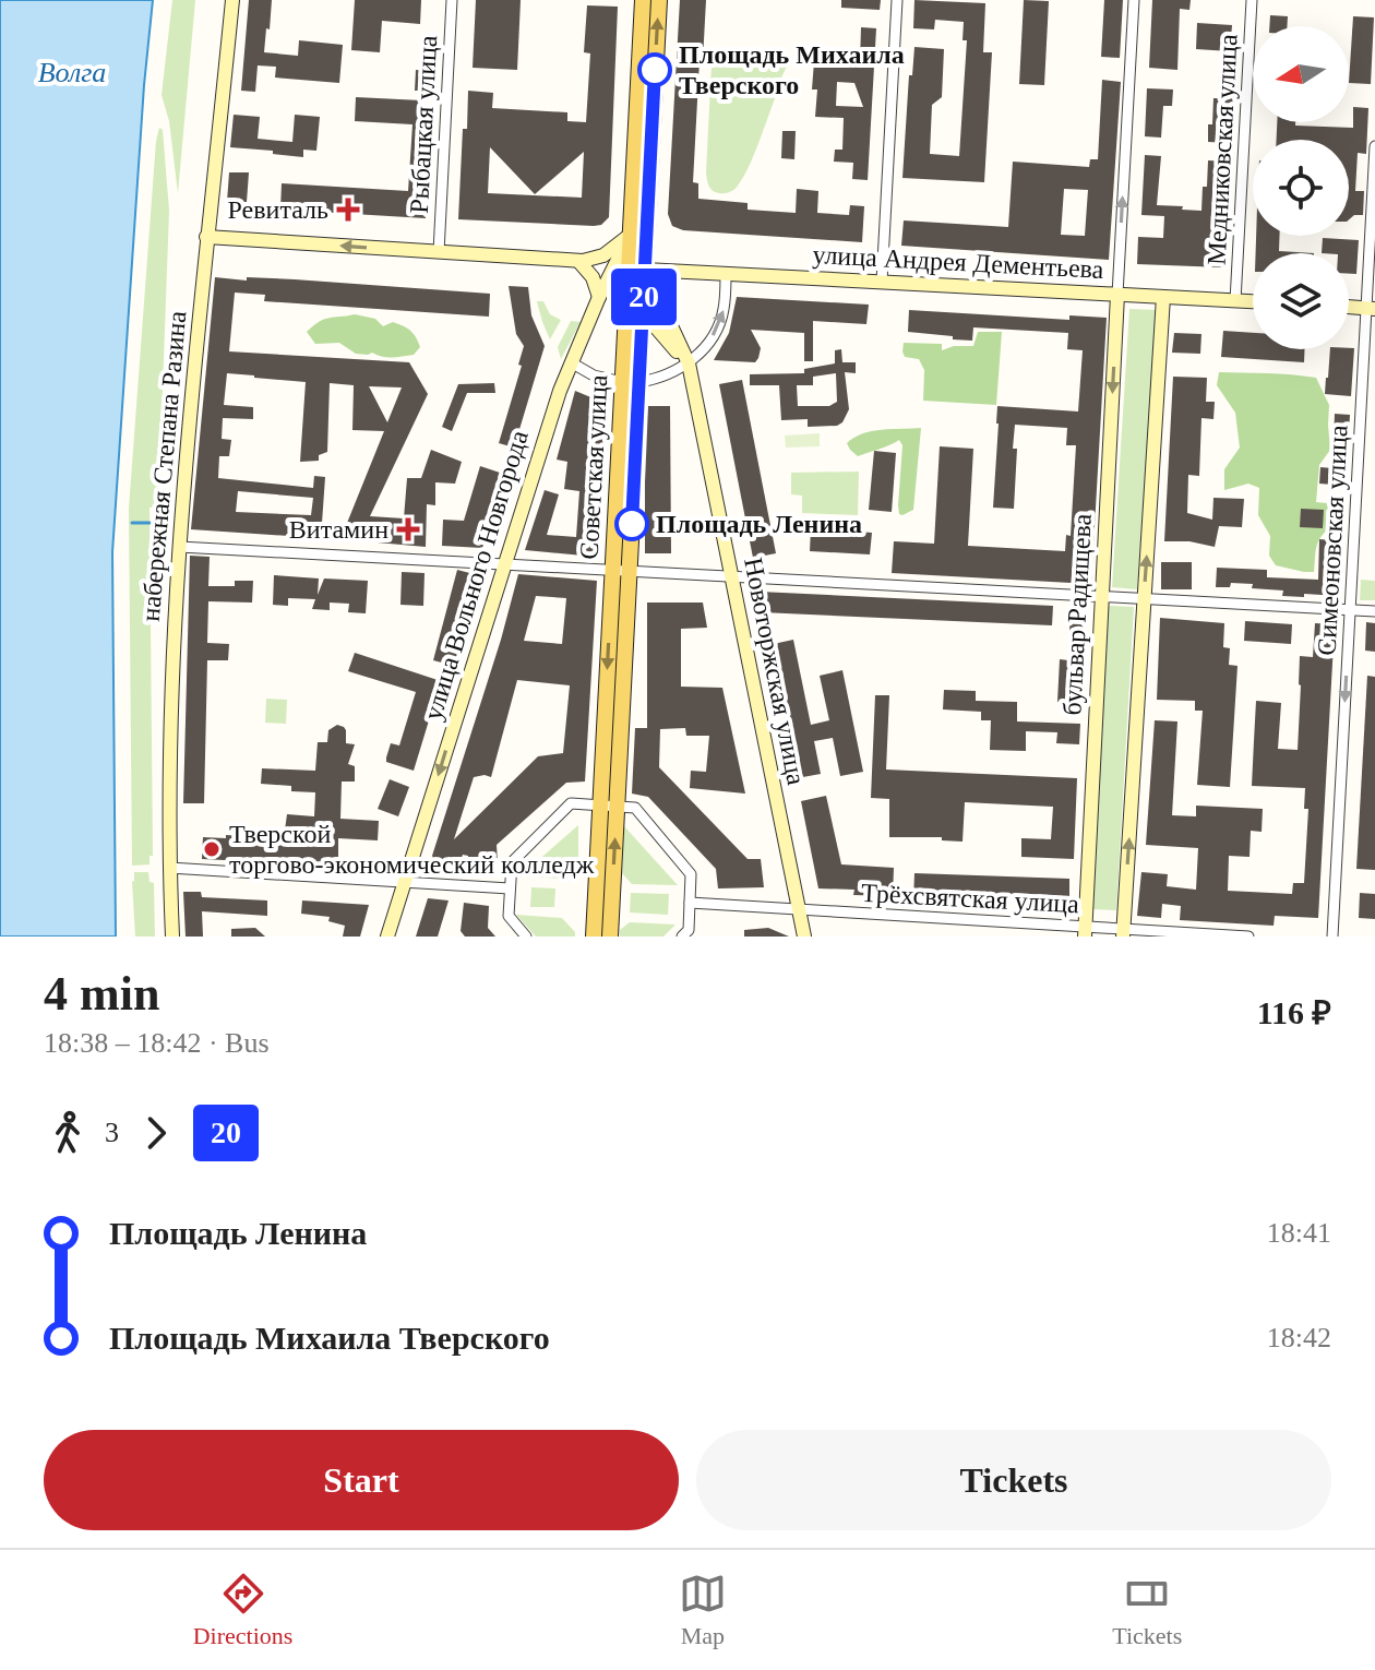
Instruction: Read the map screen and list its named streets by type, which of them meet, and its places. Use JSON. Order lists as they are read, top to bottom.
{
  "streets": {
    "main road": ["Советская улица"],
    "street": [
      "Рыбацкая улица",
      "Медниковская улица",
      "улица Андрея Дементьева",
      "набережная Степана Разина",
      "Симеоновская улица",
      "улица Вольного Новгорода",
      "бульвар Радищева",
      "Новоторжская улица",
      "Трёхсвятская улица"
    ]
  },
  "crossings": [
    ["Медниковская улица", "улица Андрея Дементьева"],
    ["улица Андрея Дементьева", "Советская улица"],
    ["улица Андрея Дементьева", "бульвар Радищева"],
    ["улица Андрея Дементьева", "Новоторжская улица"],
    ["Советская улица", "улица Вольного Новгорода"],
    ["Советская улица", "Новоторжская улица"],
    ["бульвар Радищева", "Трёхсвятская улица"],
    ["Новоторжская улица", "Трёхсвятская улица"]
  ],
  "one_way": ["Симеоновская улица", "улица Вольного Новгорода"],
  "water": ["Волга"],
  "places": {
    "other": ["Площадь Михаила Тверского", "Площадь Ленина", "Тверской торгово-экономический колледж"],
    "health": ["Ревиталь", "Витамин"]
  },
  "lines": ["bus line 20"],
  "north": "left",
  "page": {
    "on_map": "20",
    "heading": ["4 min", "18:38 – 18:42 · Bus", "116 ₽"],
    "legs": ["3", "20"],
    "list": [
      {
        "name": "Площадь Ленина",
        "value": "18:41"
      },
      {
        "name": "Площадь Михаила Тверского",
        "value": "18:42"
      }
    ],
    "buttons": ["Start", "Tickets"],
    "tabs": ["Directions", "Map", "Tickets"]
  }
}
